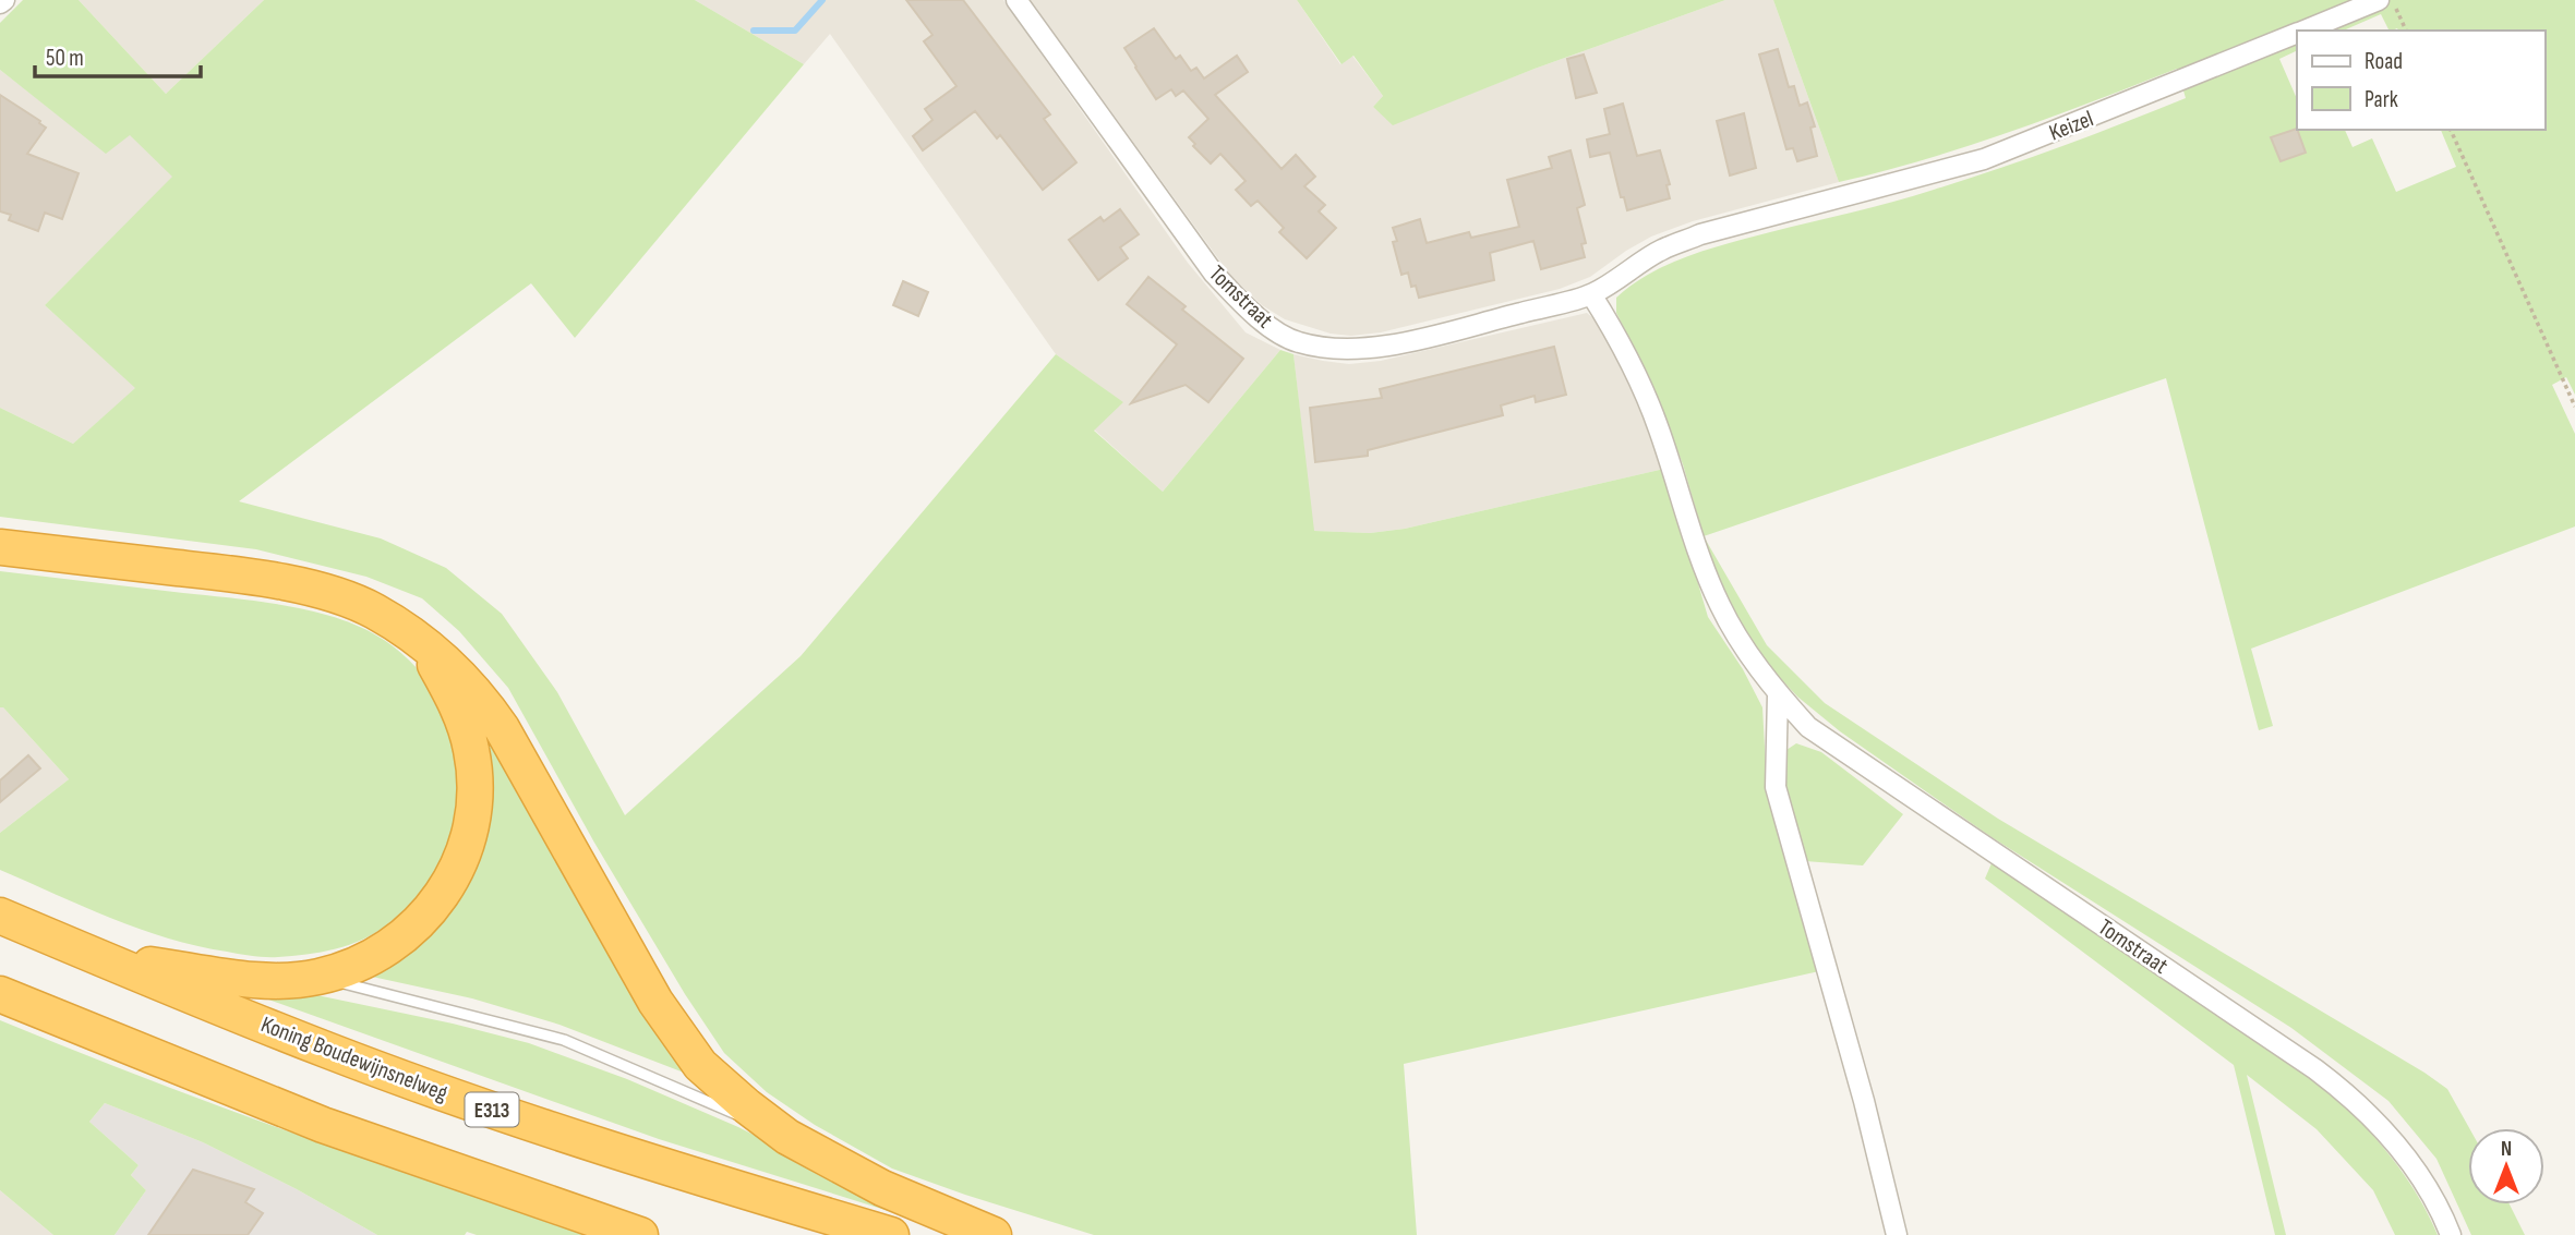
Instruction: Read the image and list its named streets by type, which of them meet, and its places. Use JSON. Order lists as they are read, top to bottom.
{
  "streets": {
    "highway": ["Koning Boudewijnsnelweg", "E313"],
    "street": ["Keizel", "Tomstraat"]
  },
  "crossings": [
    ["Keizel", "Tomstraat"]
  ],
  "legend": ["Road", "Park"],
  "scale_bar": "50 m",
  "north": "top"
}
